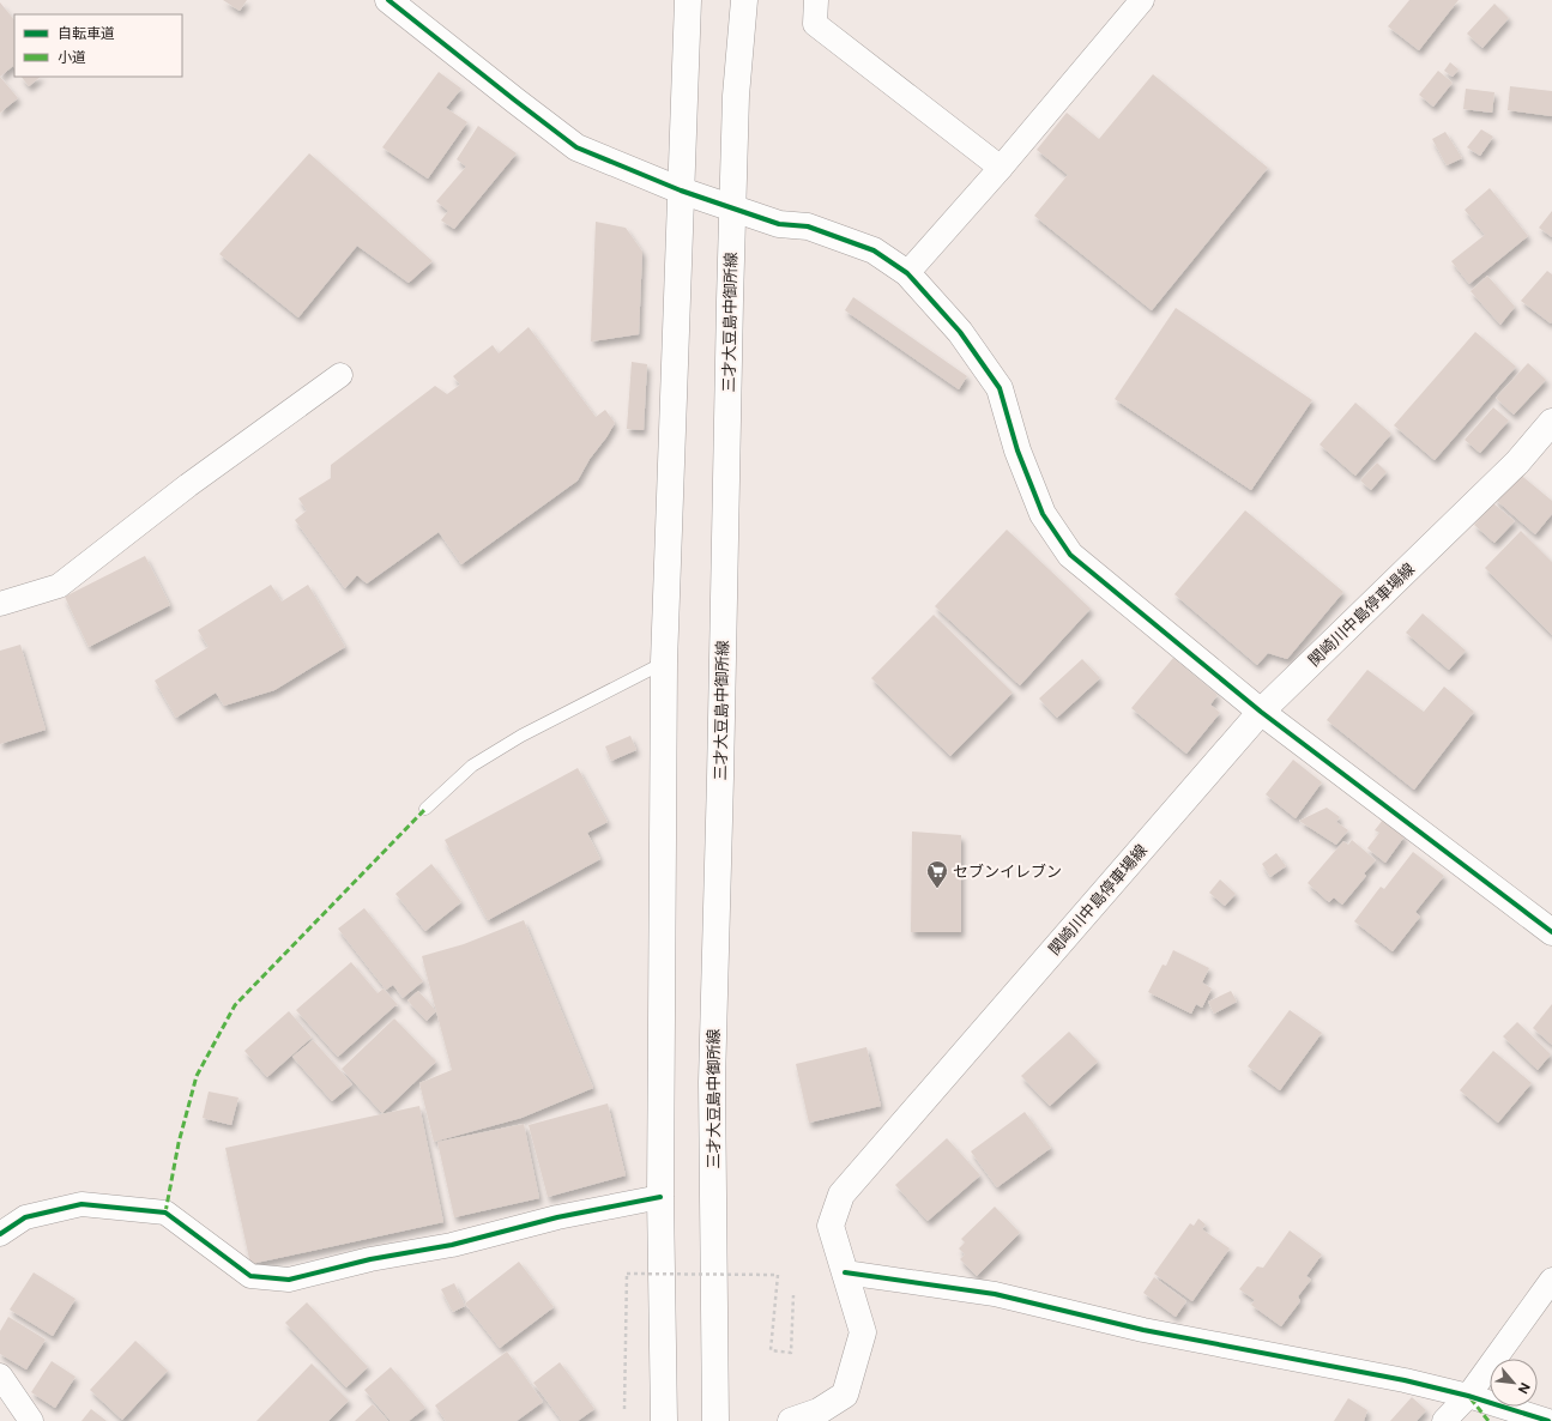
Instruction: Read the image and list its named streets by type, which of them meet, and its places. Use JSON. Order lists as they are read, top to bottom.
{
  "streets": {
    "main road": ["三才大豆島中御所線", "関崎川中島停車場線"]
  },
  "places": {
    "supermarket": ["セブンイレブン"]
  },
  "legend": ["自転車道", "小道"],
  "north": "bottom right"
}
